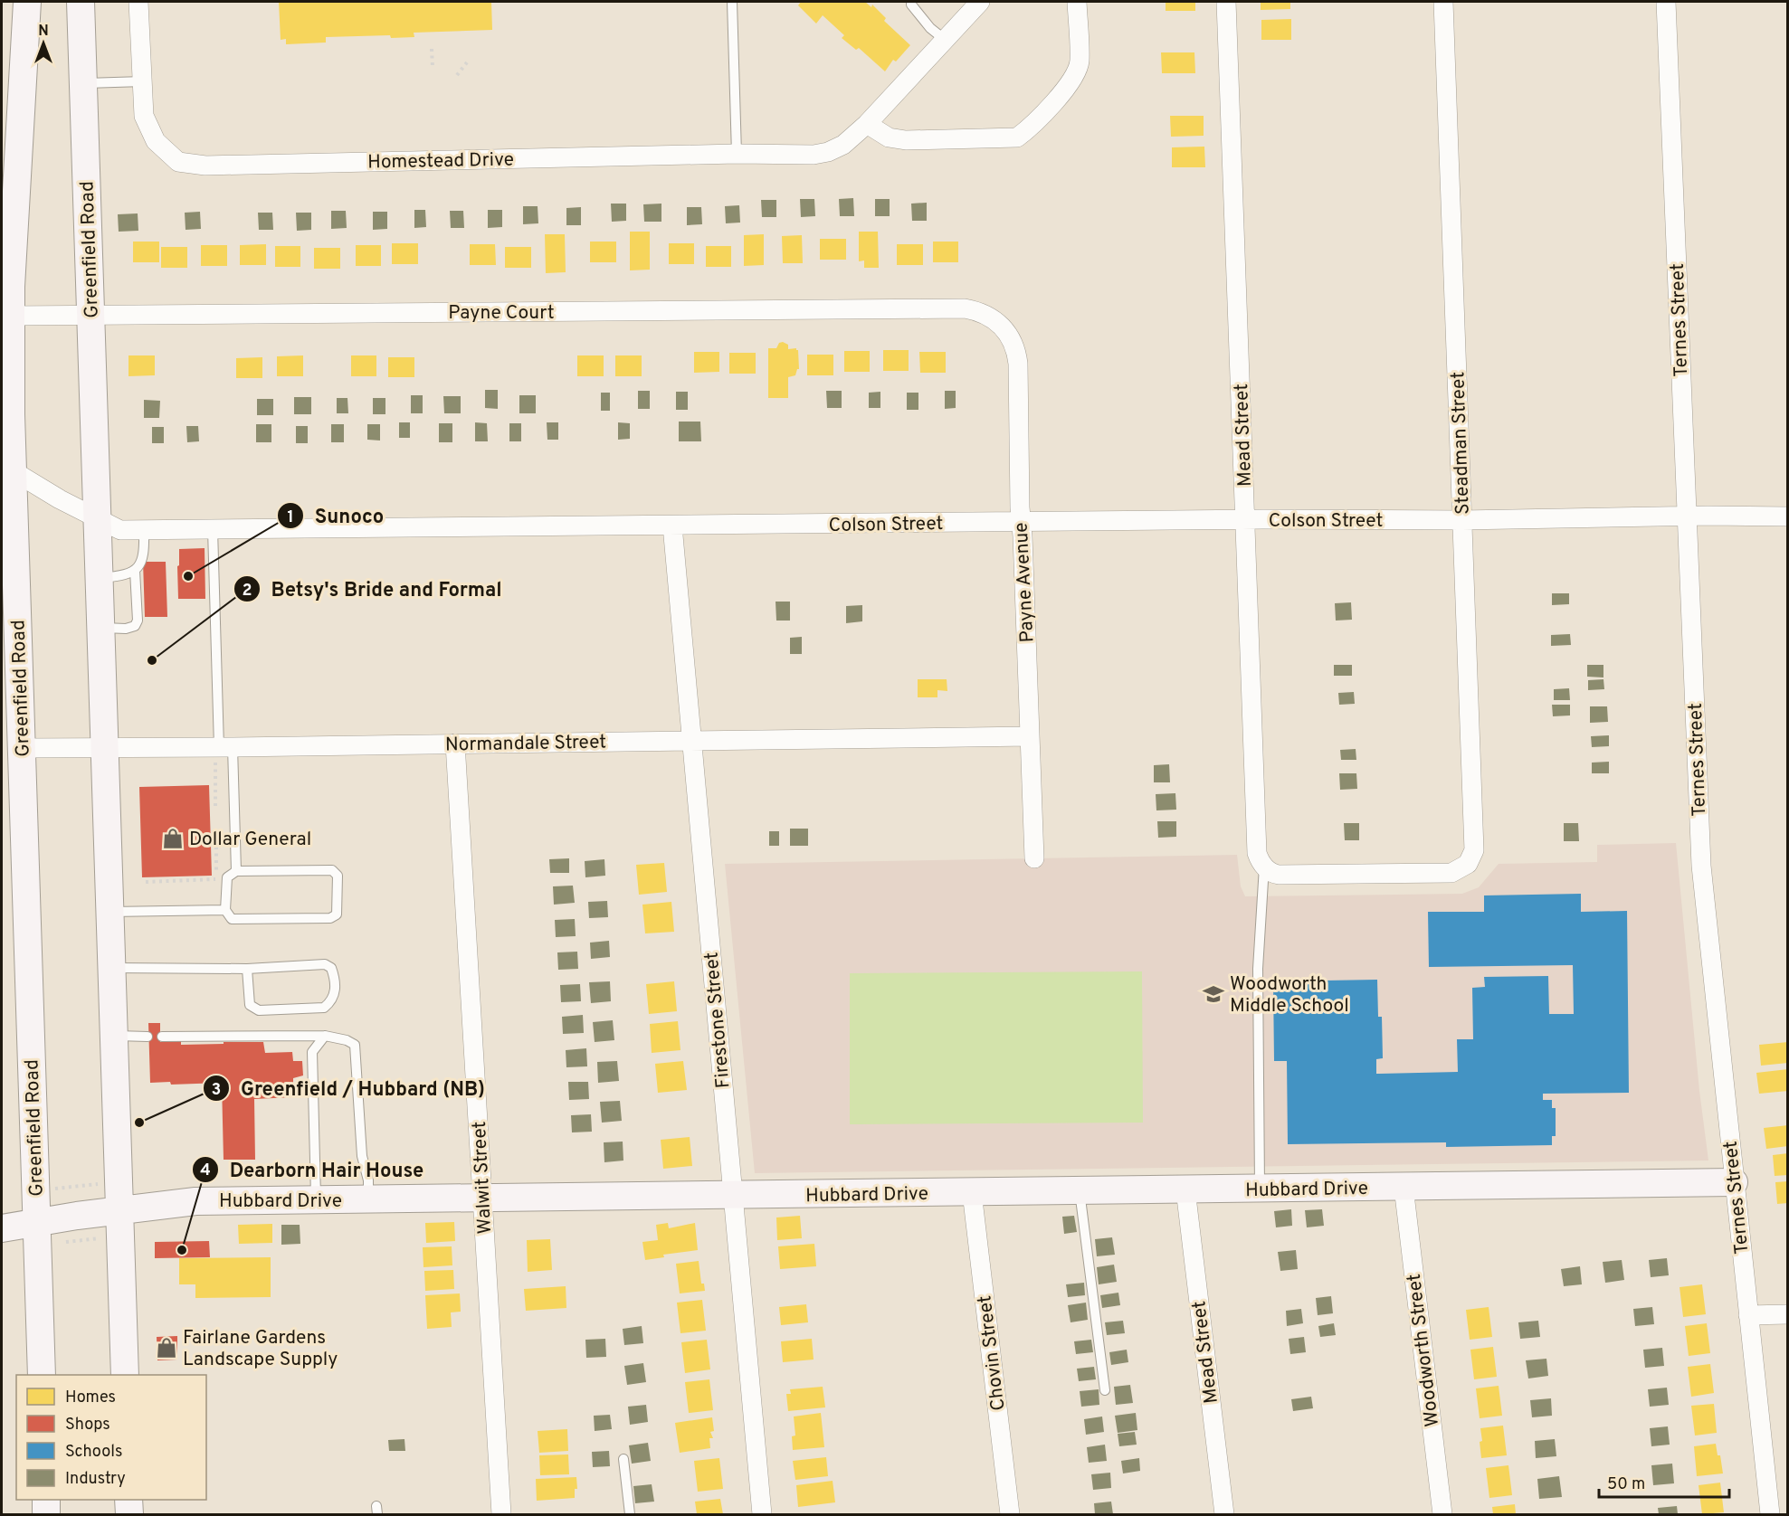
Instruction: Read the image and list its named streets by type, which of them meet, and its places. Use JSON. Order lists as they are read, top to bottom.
{
  "streets": {
    "main road": ["Greenfield Road", "Hubbard Drive"],
    "street": [
      "Homestead Drive",
      "Payne Court",
      "Ternes Street",
      "Mead Street",
      "Steadman Street",
      "Colson Street",
      "Payne Avenue",
      "Normandale Street",
      "Firestone Street",
      "Walwit Street",
      "Woodworth Street",
      "Chovin Street"
    ]
  },
  "crossings": [
    ["Greenfield Road", "Payne Court"],
    ["Greenfield Road", "Colson Street"],
    ["Greenfield Road", "Normandale Street"],
    ["Greenfield Road", "Hubbard Drive"],
    ["Payne Court", "Payne Avenue"],
    ["Ternes Street", "Colson Street"],
    ["Ternes Street", "Hubbard Drive"],
    ["Mead Street", "Steadman Street"],
    ["Mead Street", "Colson Street"],
    ["Mead Street", "Hubbard Drive"],
    ["Steadman Street", "Colson Street"],
    ["Colson Street", "Payne Avenue"],
    ["Colson Street", "Firestone Street"],
    ["Payne Avenue", "Normandale Street"],
    ["Normandale Street", "Firestone Street"],
    ["Normandale Street", "Walwit Street"],
    ["Firestone Street", "Hubbard Drive"],
    ["Walwit Street", "Hubbard Drive"],
    ["Hubbard Drive", "Woodworth Street"],
    ["Hubbard Drive", "Chovin Street"]
  ],
  "places": {
    "other": [
      "Sunoco",
      "Betsy's Bride and Formal",
      "Greenfield / Hubbard (NB)",
      "Dearborn Hair House"
    ],
    "shop": ["Dollar General", "Fairlane Gardens Landscape Supply"],
    "school or university": ["Woodworth Middle School"]
  },
  "legend": [
    "Homes",
    "Shops",
    "Schools",
    "Industry"
  ],
  "scale_bar": "50 m",
  "north": "top"
}
